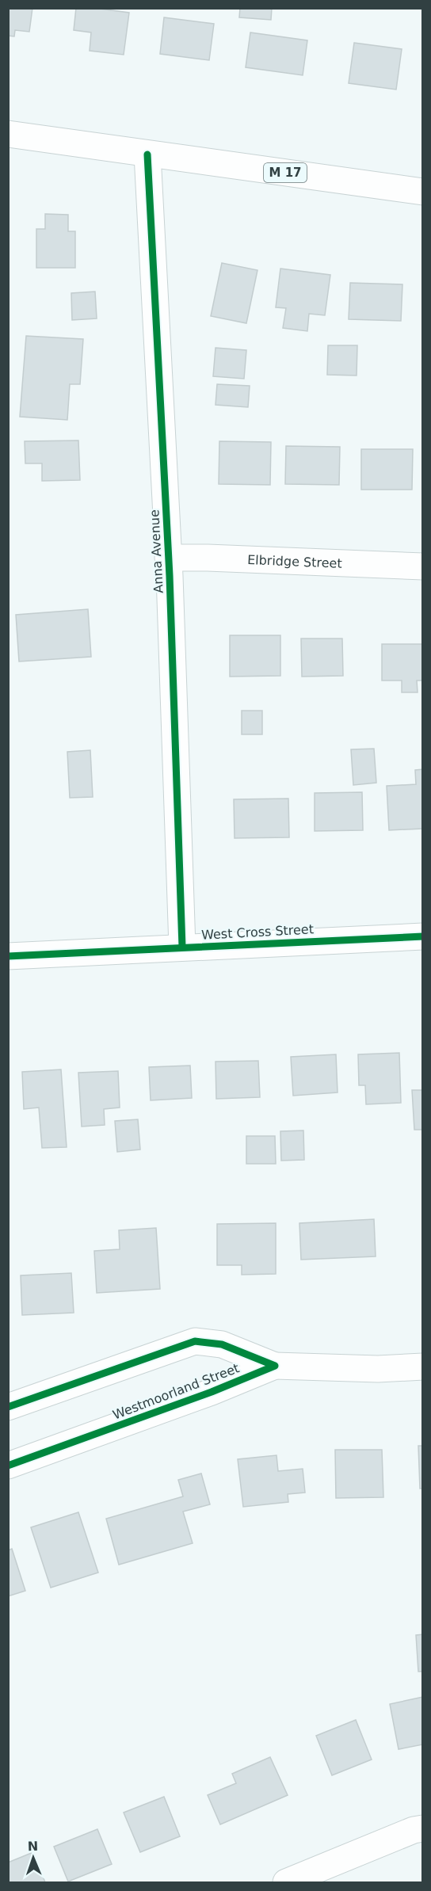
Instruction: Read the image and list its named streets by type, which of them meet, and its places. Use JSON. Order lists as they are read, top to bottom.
{
  "streets": {
    "street": [
      "M 17",
      "Anna Avenue",
      "Elbridge Street",
      "West Cross Street",
      "Westmoorland Street"
    ]
  },
  "crossings": [
    ["M 17", "Anna Avenue"],
    ["Anna Avenue", "Elbridge Street"],
    ["Anna Avenue", "West Cross Street"]
  ],
  "north": "top"
}
